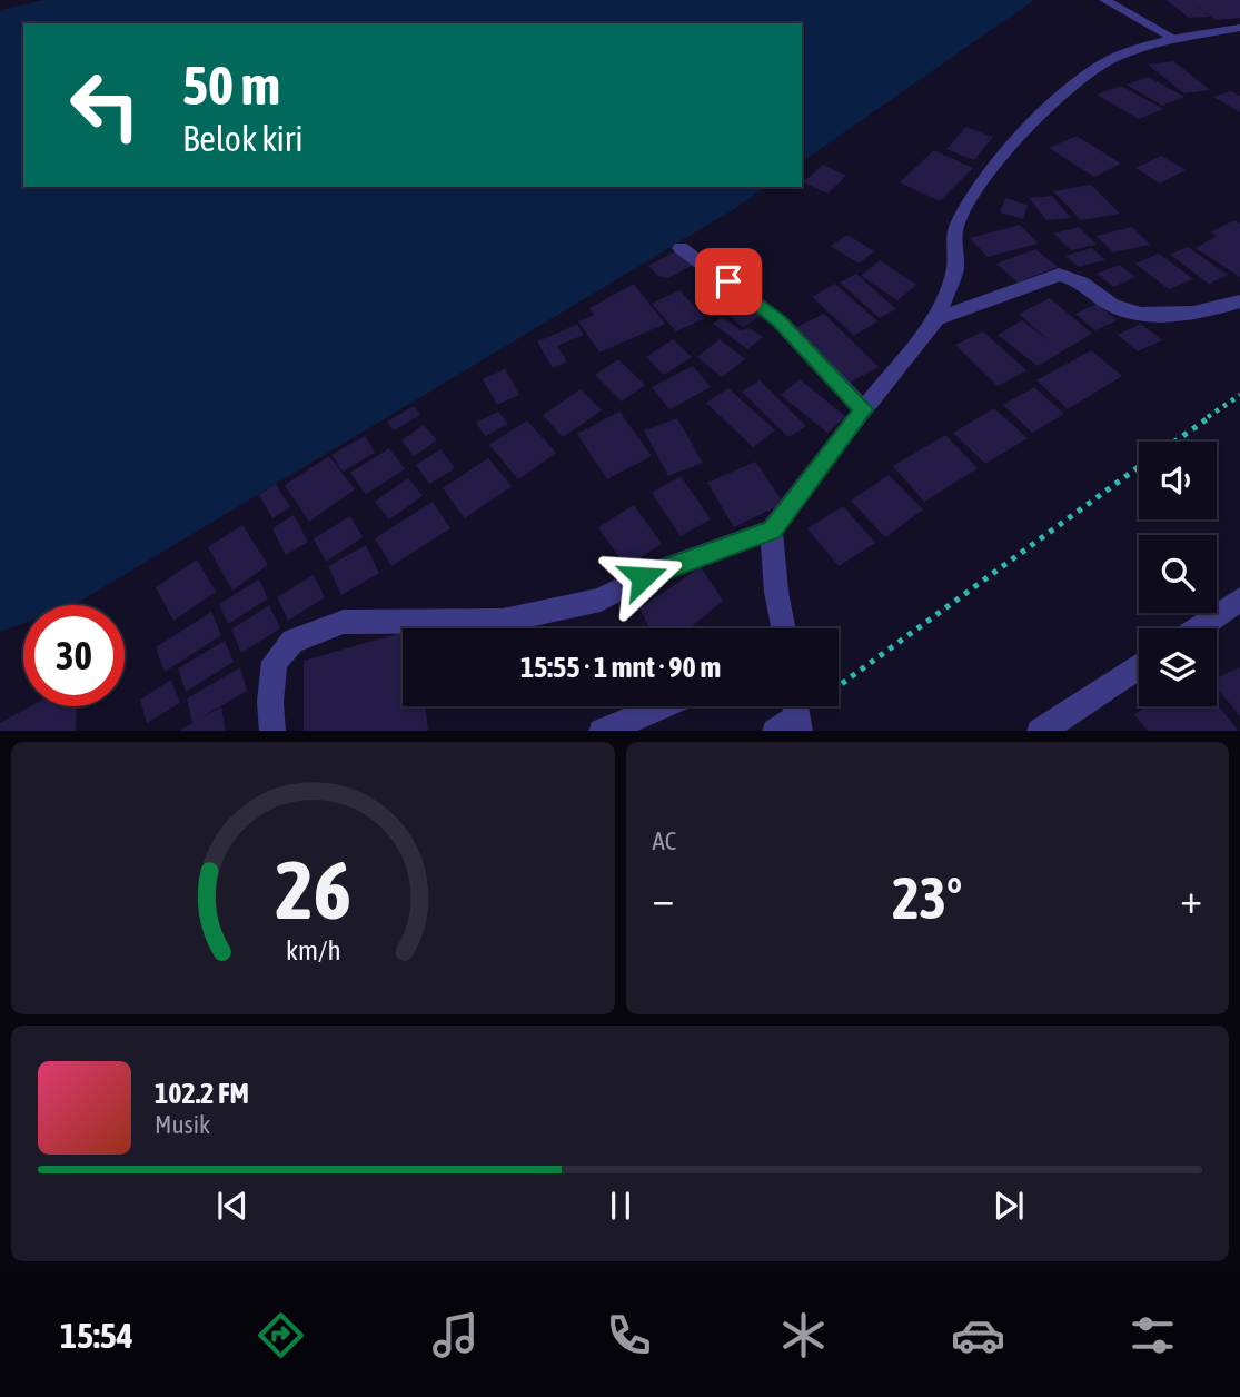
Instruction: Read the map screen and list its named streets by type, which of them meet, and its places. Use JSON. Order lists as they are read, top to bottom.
{
  "page": {
    "turn": ["50 m", "Belok kiri"],
    "limit": "30",
    "trip": "15:55 · 1 mnt · 90 m",
    "tile": "AC",
    "heat": ["−", "23°", "+"],
    "song": ["102.2 FM", "Musik"],
    "tabs": "15:54",
    "gauge": ["26", "km/h"]
  }
}
